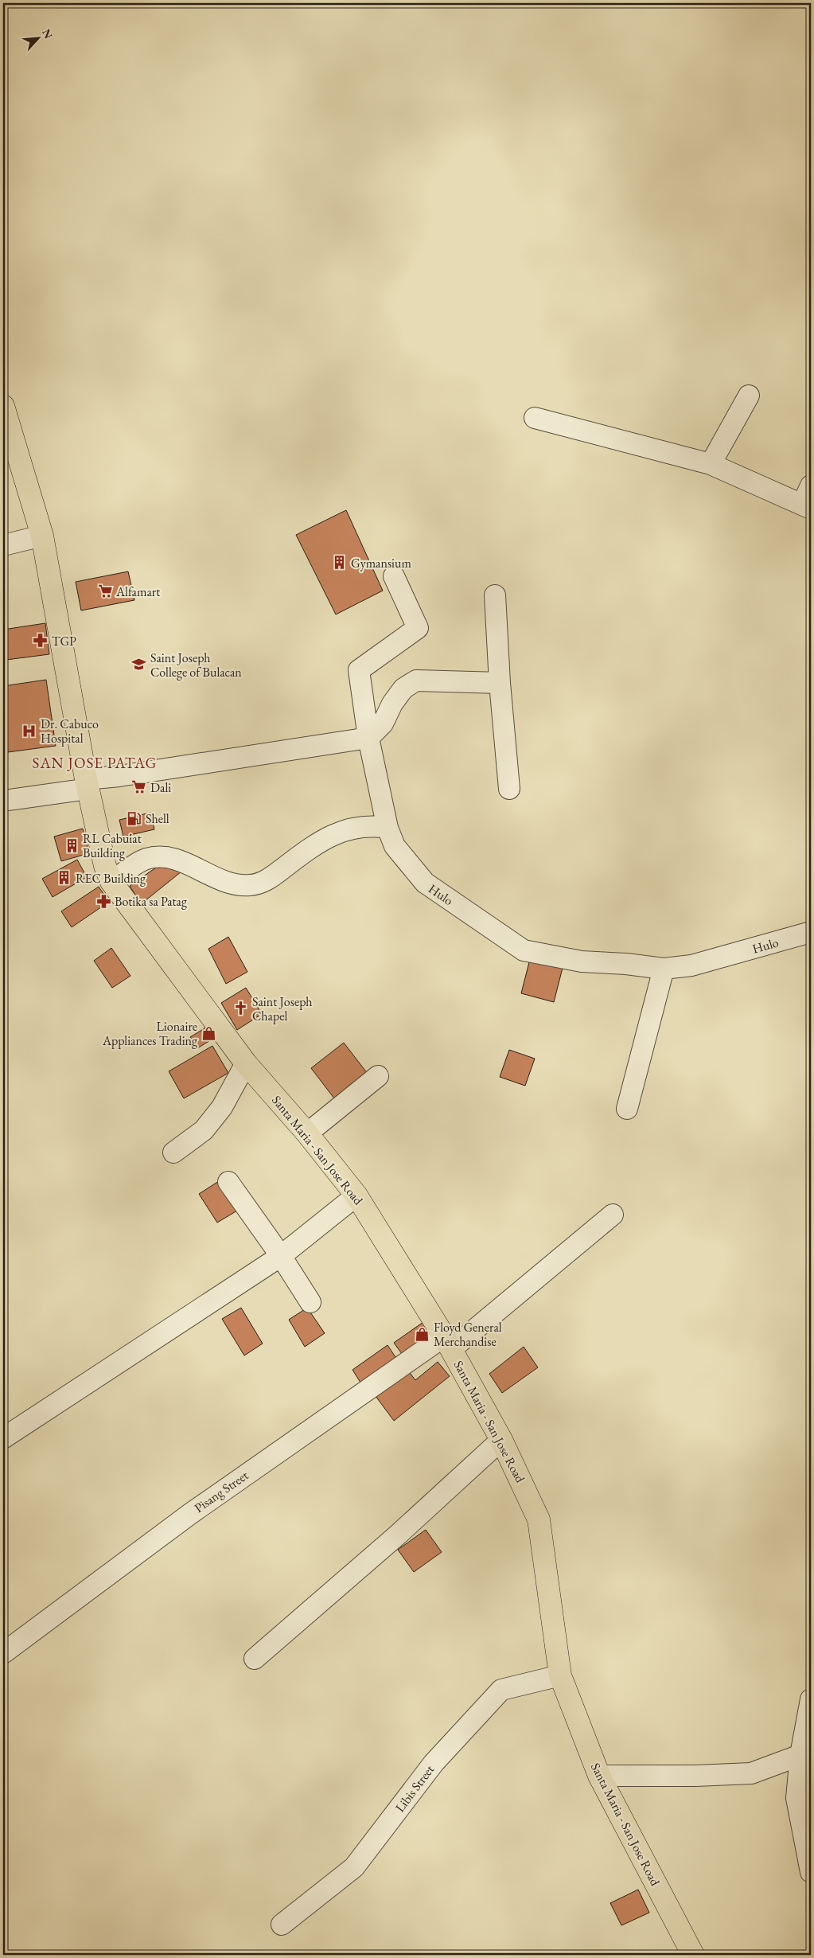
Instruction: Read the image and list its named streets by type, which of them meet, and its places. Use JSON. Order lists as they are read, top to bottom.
{
  "streets": {
    "main road": ["Santa Maria - San Jose Road"],
    "street": ["Hulo", "Pisang Street", "Libis Street"]
  },
  "crossings": [
    ["Santa Maria - San Jose Road", "Pisang Street"],
    ["Santa Maria - San Jose Road", "Libis Street"]
  ],
  "districts": ["SAN JOSE PATAG"],
  "places": {
    "building": ["Gymansium", "RL Cabuiat Building", "REC Building"],
    "supermarket": ["Alfamart", "Dali"],
    "pharmacy": ["TGP", "Botika sa Patag"],
    "school or university": ["Saint Joseph College of Bulacan"],
    "hospital": ["Dr. Cabuco Hospital"],
    "fuel station": ["Shell"],
    "church": ["Saint Joseph Chapel"],
    "shop": ["Lionaire Appliances Trading", "Floyd General Merchandise"]
  },
  "north": "top right"
}
